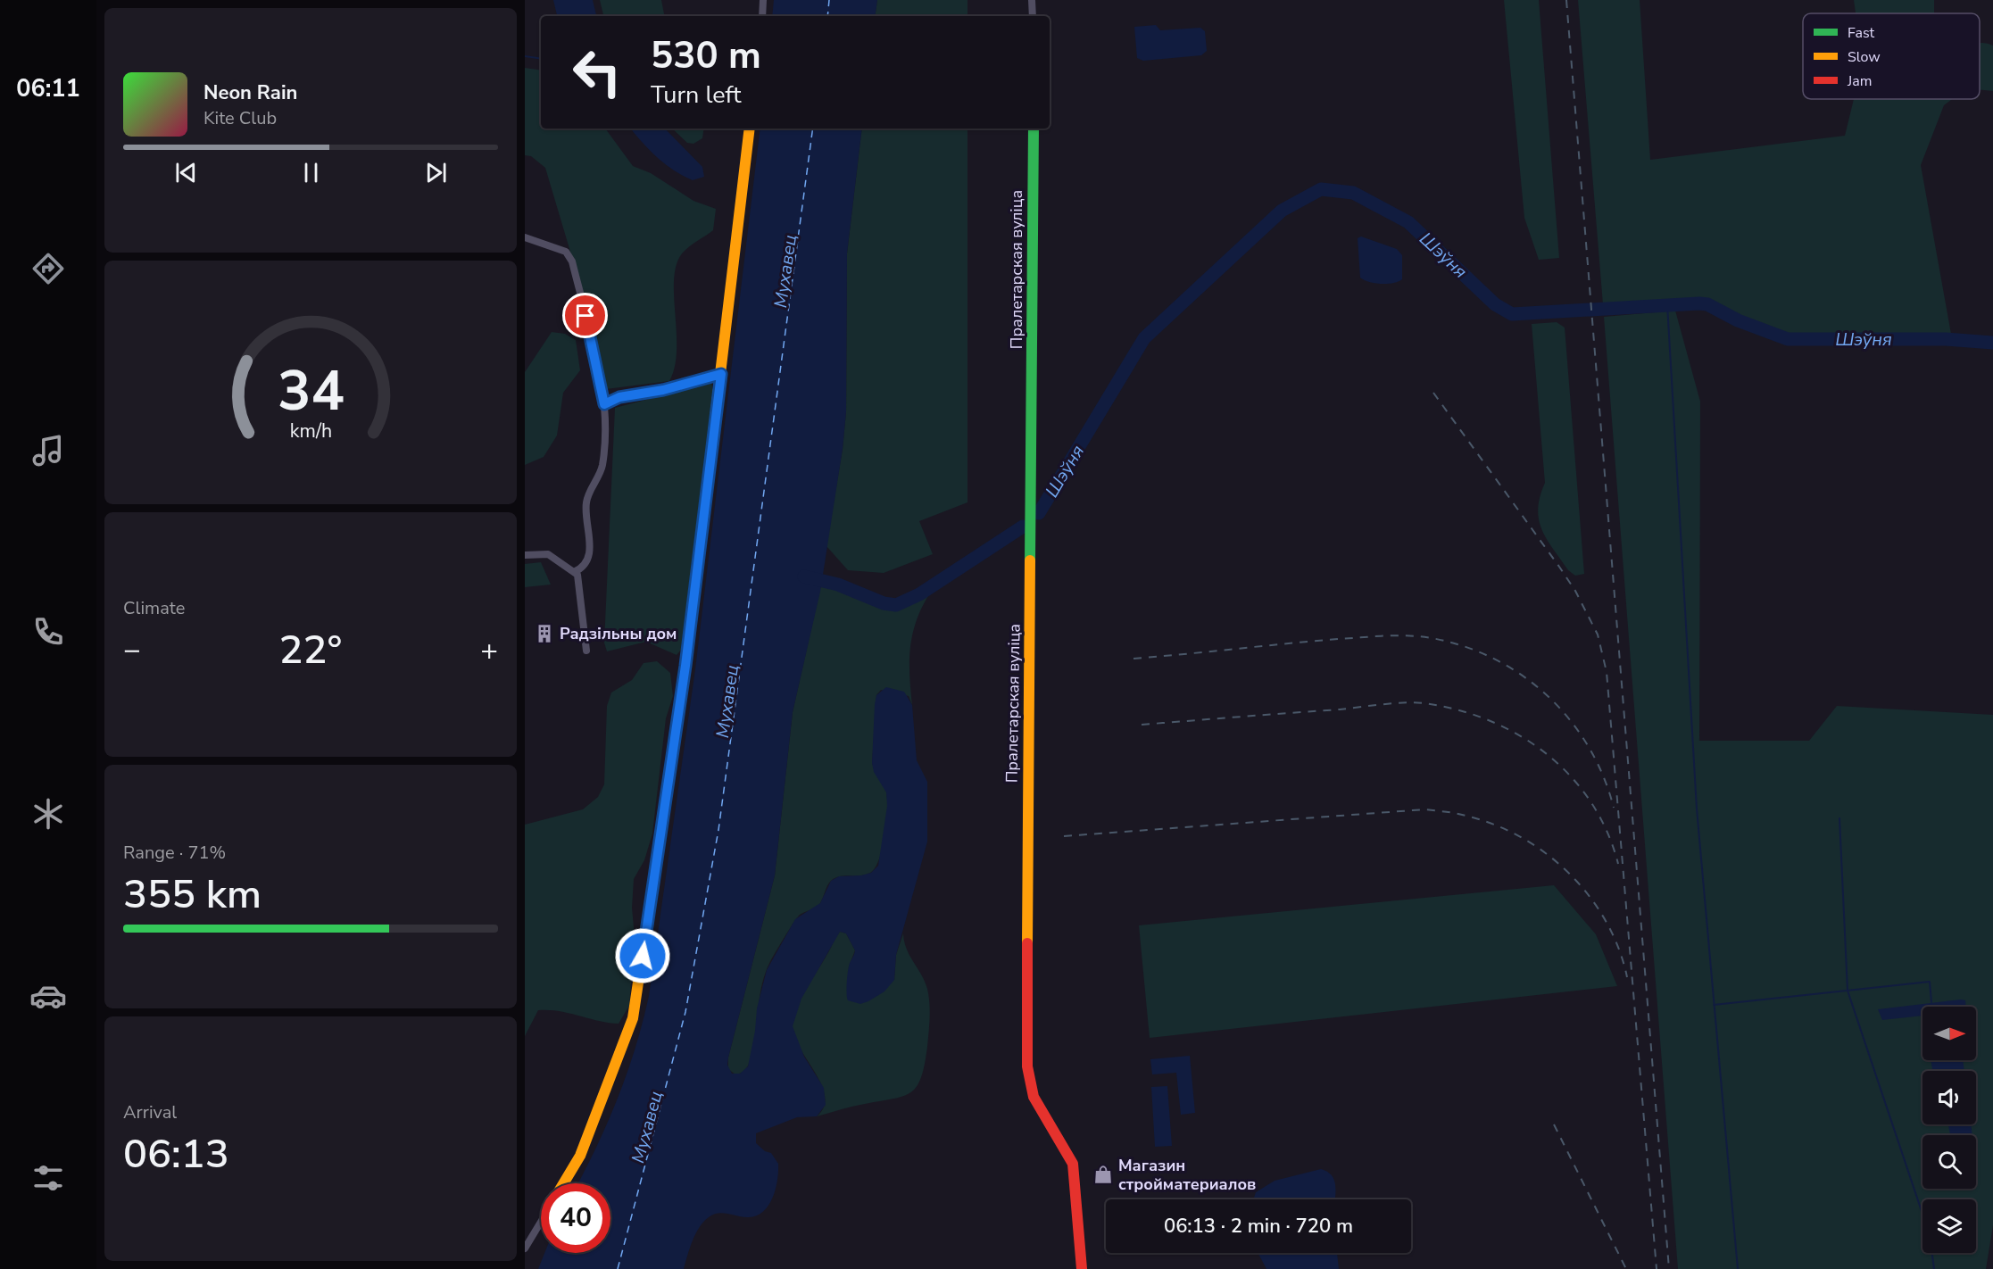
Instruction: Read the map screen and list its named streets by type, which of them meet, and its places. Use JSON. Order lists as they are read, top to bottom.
{
  "streets": {
    "street": ["Пралетарская вуліца"]
  },
  "water": ["Шэўня", "Мухавец"],
  "places": {
    "building": ["Радзільны дом"],
    "shop": ["Магазин стройматериалов"]
  },
  "legend": ["Fast", "Slow", "Jam"],
  "north": "right",
  "page": {
    "tabs": "06:11",
    "turn": ["530 m", "Turn left"],
    "song": ["Neon Rain", "Kite Club"],
    "tile": [
      "Climate",
      ["Range · 71%", "355 km"],
      ["Arrival", "06:13"]
    ],
    "heat": ["−", "22°", "+"],
    "limit": "40",
    "trip": "06:13 · 2 min · 720 m",
    "gauge": ["34", "km/h"]
  }
}
